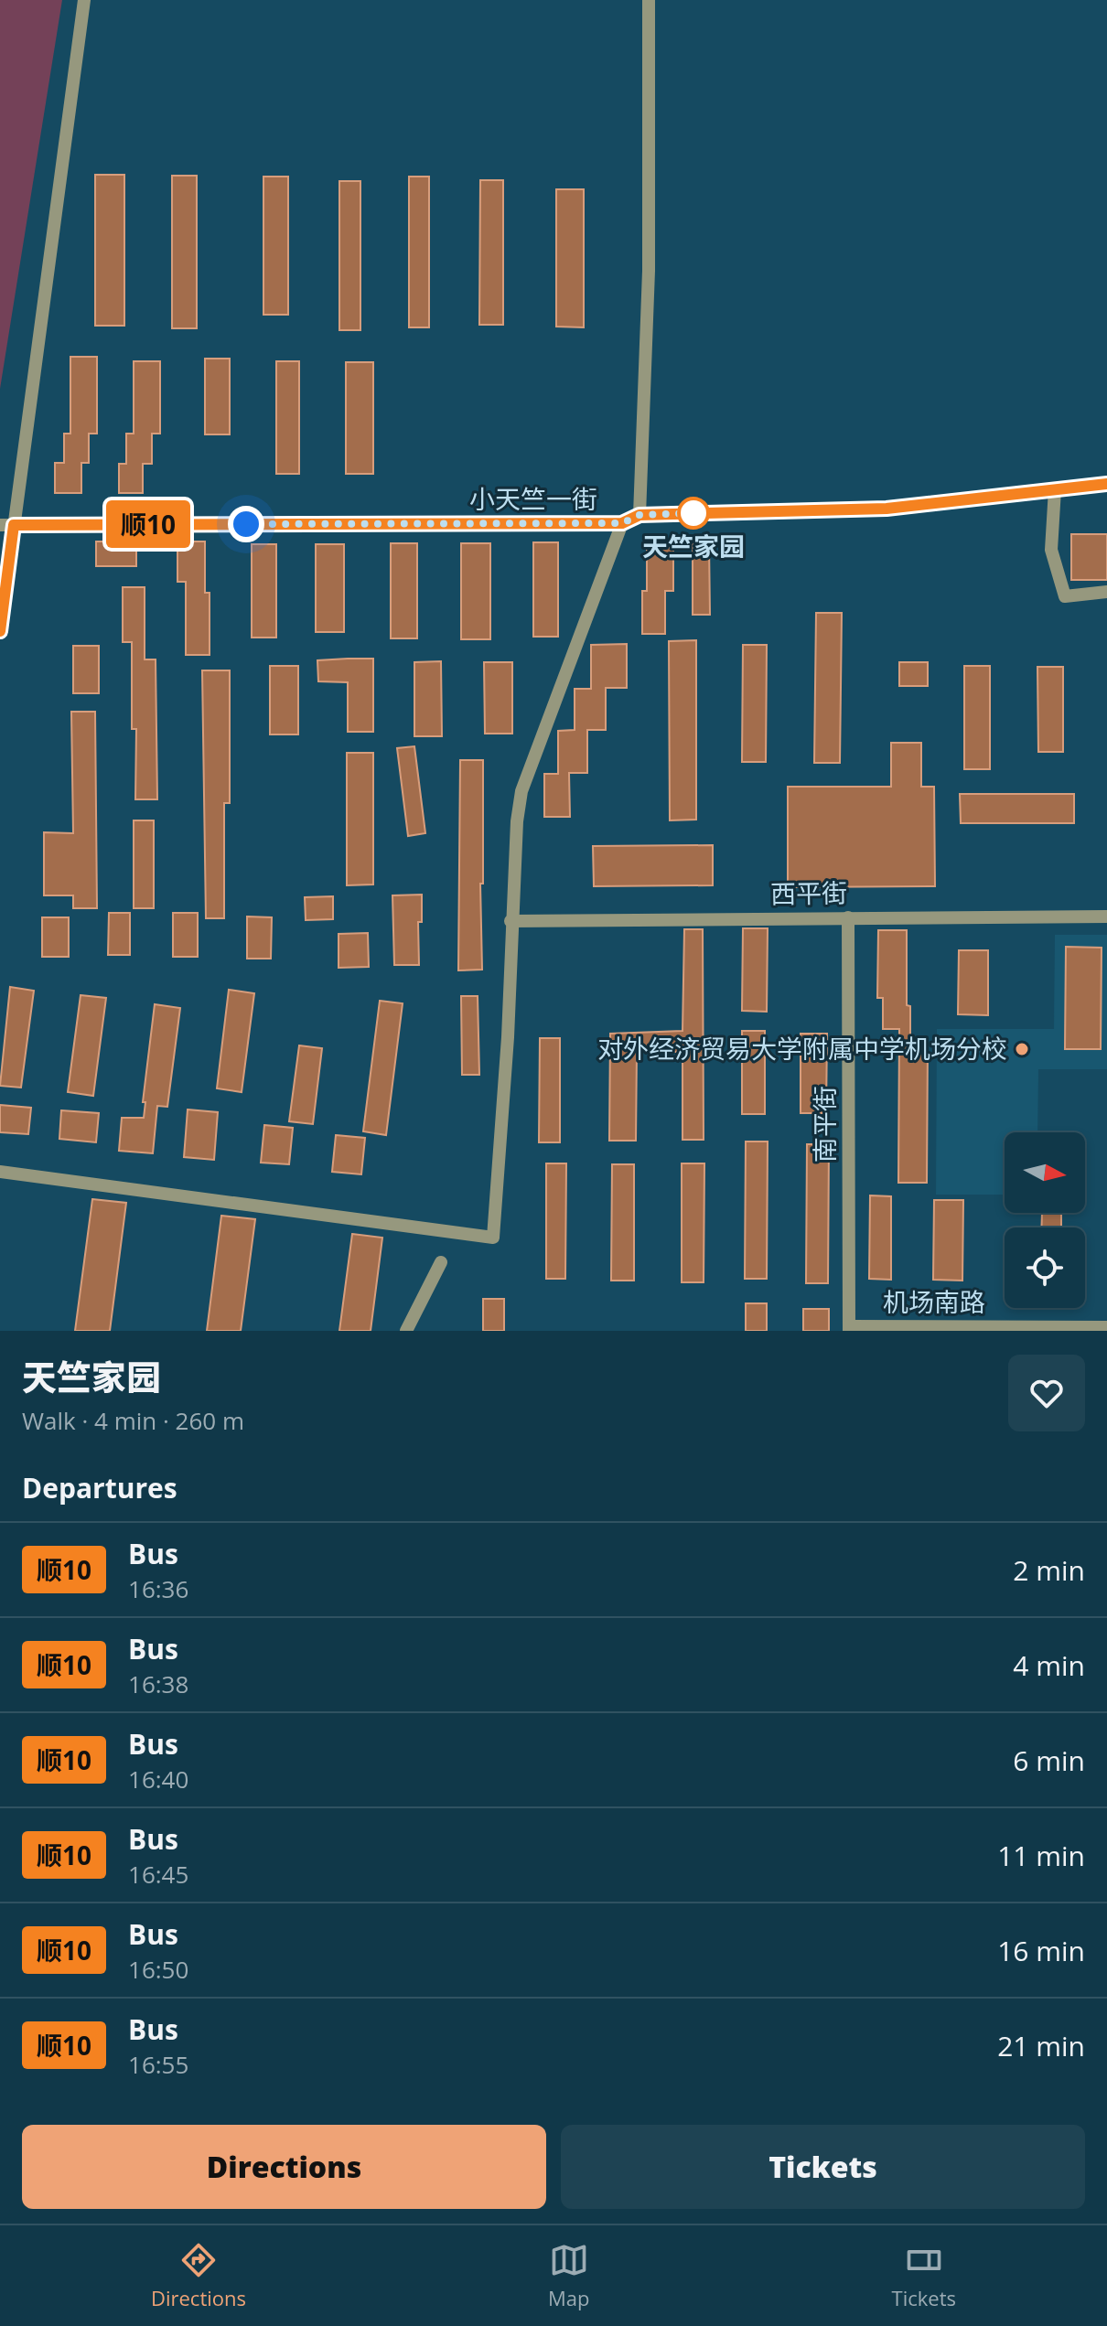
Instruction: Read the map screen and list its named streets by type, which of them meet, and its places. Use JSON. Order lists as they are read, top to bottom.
{
  "streets": {
    "street": [
      "小天竺一街",
      "西平街",
      "南平街",
      "机场南路"
    ]
  },
  "crossings": [
    ["西平街", "南平街"],
    ["南平街", "机场南路"]
  ],
  "places": ["天竺家园", "对外经济贸易大学附属中学机场分校"],
  "lines": ["bus line 顺10"],
  "north": "right",
  "page": {
    "on_map": "顺10",
    "heading": [
      ["天竺家园", "Walk · 4 min · 260 m"],
      "Departures"
    ],
    "list": [
      {
        "mark": "顺10",
        "name": "Bus",
        "note": "16:36",
        "value": "2 min"
      },
      {
        "mark": "顺10",
        "name": "Bus",
        "note": "16:38",
        "value": "4 min"
      },
      {
        "mark": "顺10",
        "name": "Bus",
        "note": "16:40",
        "value": "6 min"
      },
      {
        "mark": "顺10",
        "name": "Bus",
        "note": "16:45",
        "value": "11 min"
      },
      {
        "mark": "顺10",
        "name": "Bus",
        "note": "16:50",
        "value": "16 min"
      },
      {
        "mark": "顺10",
        "name": "Bus",
        "note": "16:55",
        "value": "21 min"
      }
    ],
    "buttons": ["Directions", "Tickets"],
    "tabs": ["Directions", "Map", "Tickets"]
  }
}
